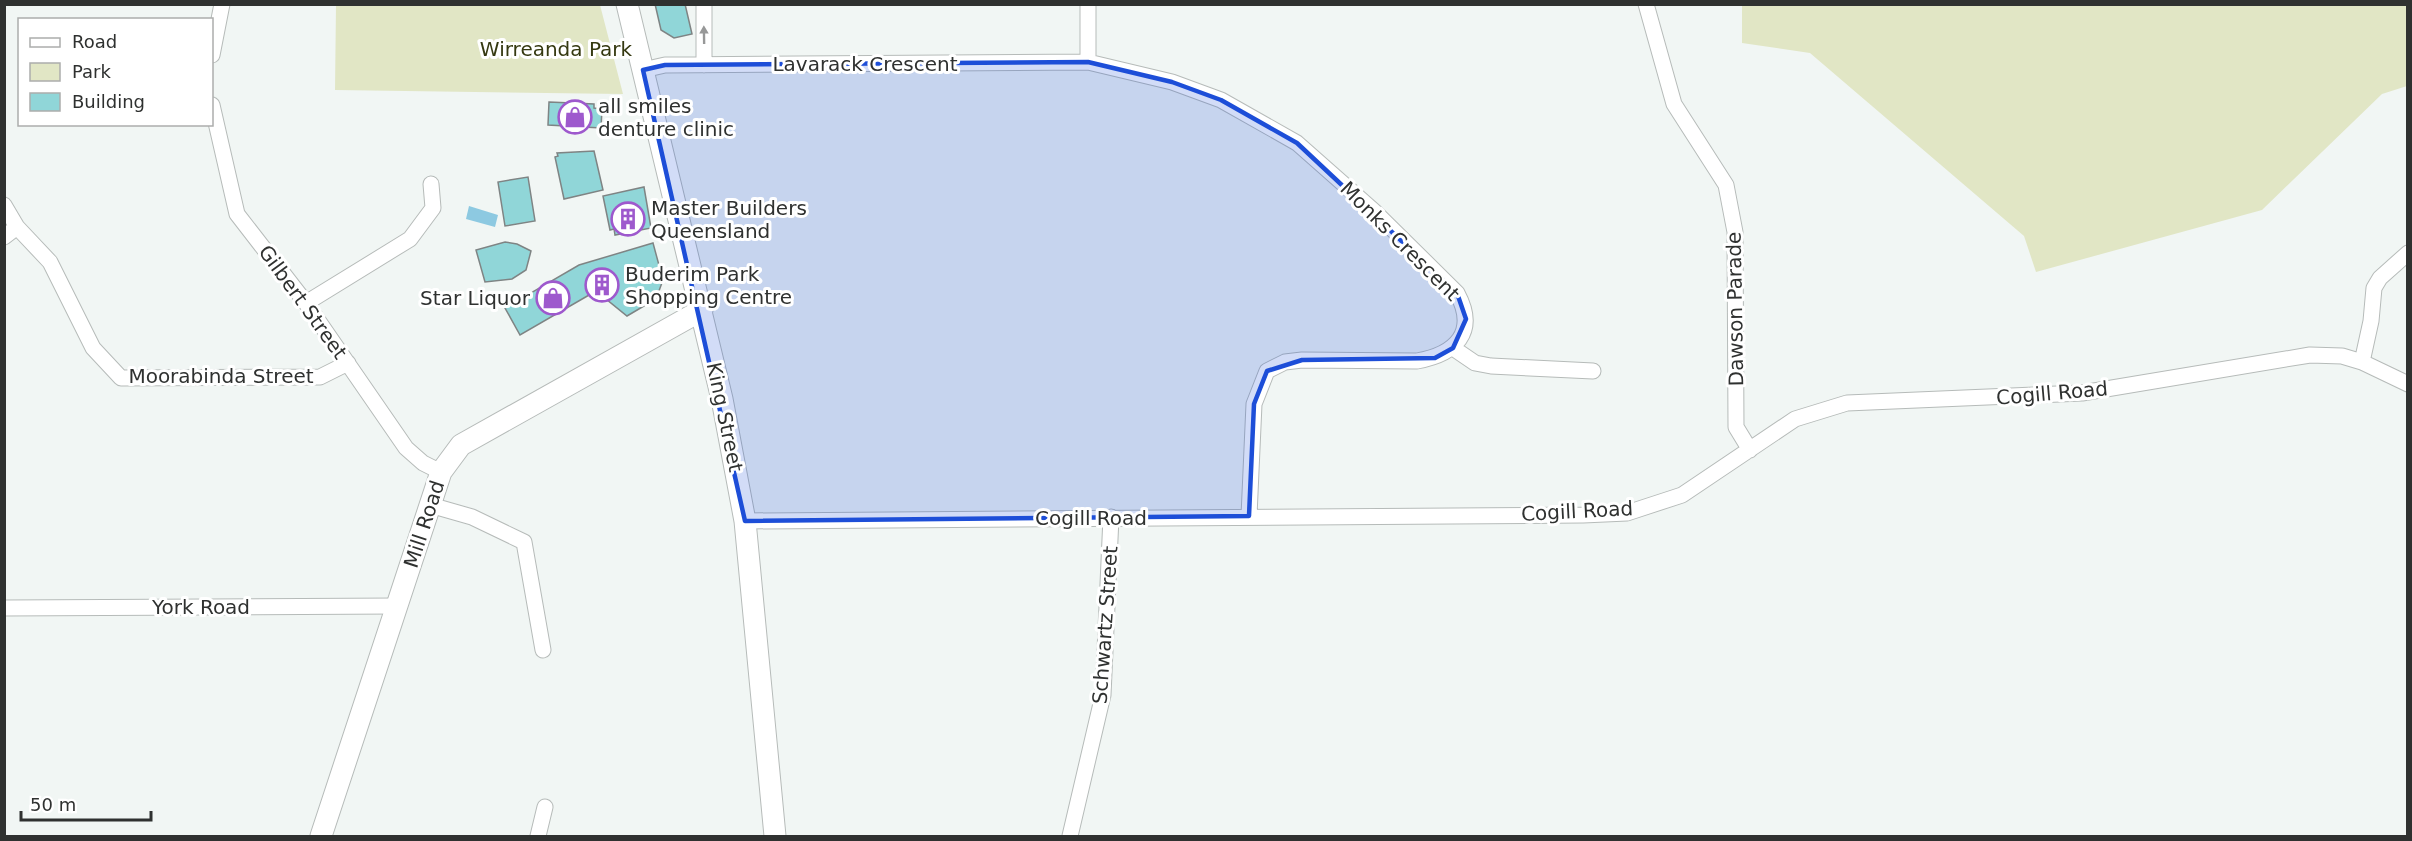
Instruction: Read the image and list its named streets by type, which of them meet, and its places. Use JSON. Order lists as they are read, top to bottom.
{
  "streets": {
    "main road": ["King Street", "Mill Road"],
    "street": [
      "Lavarack Crescent",
      "Monks Crescent",
      "Gilbert Street",
      "Dawson Parade",
      "Moorabinda Street",
      "Cogill Road",
      "York Road",
      "Schwartz Street"
    ]
  },
  "crossings": [
    ["Lavarack Crescent", "Monks Crescent"],
    ["Lavarack Crescent", "King Street"],
    ["Gilbert Street", "Moorabinda Street"],
    ["Gilbert Street", "Mill Road"],
    ["Dawson Parade", "Cogill Road"],
    ["Cogill Road", "King Street"],
    ["Cogill Road", "Schwartz Street"],
    ["King Street", "Mill Road"],
    ["Mill Road", "York Road"]
  ],
  "parks": ["Wirreanda Park"],
  "places": {
    "shop": ["all smiles denture clinic", "Star Liquor"],
    "building": ["Master Builders Queensland", "Buderim Park Shopping Centre"]
  },
  "legend": ["Road", "Park", "Building"],
  "scale_bar": "50 m"
}
